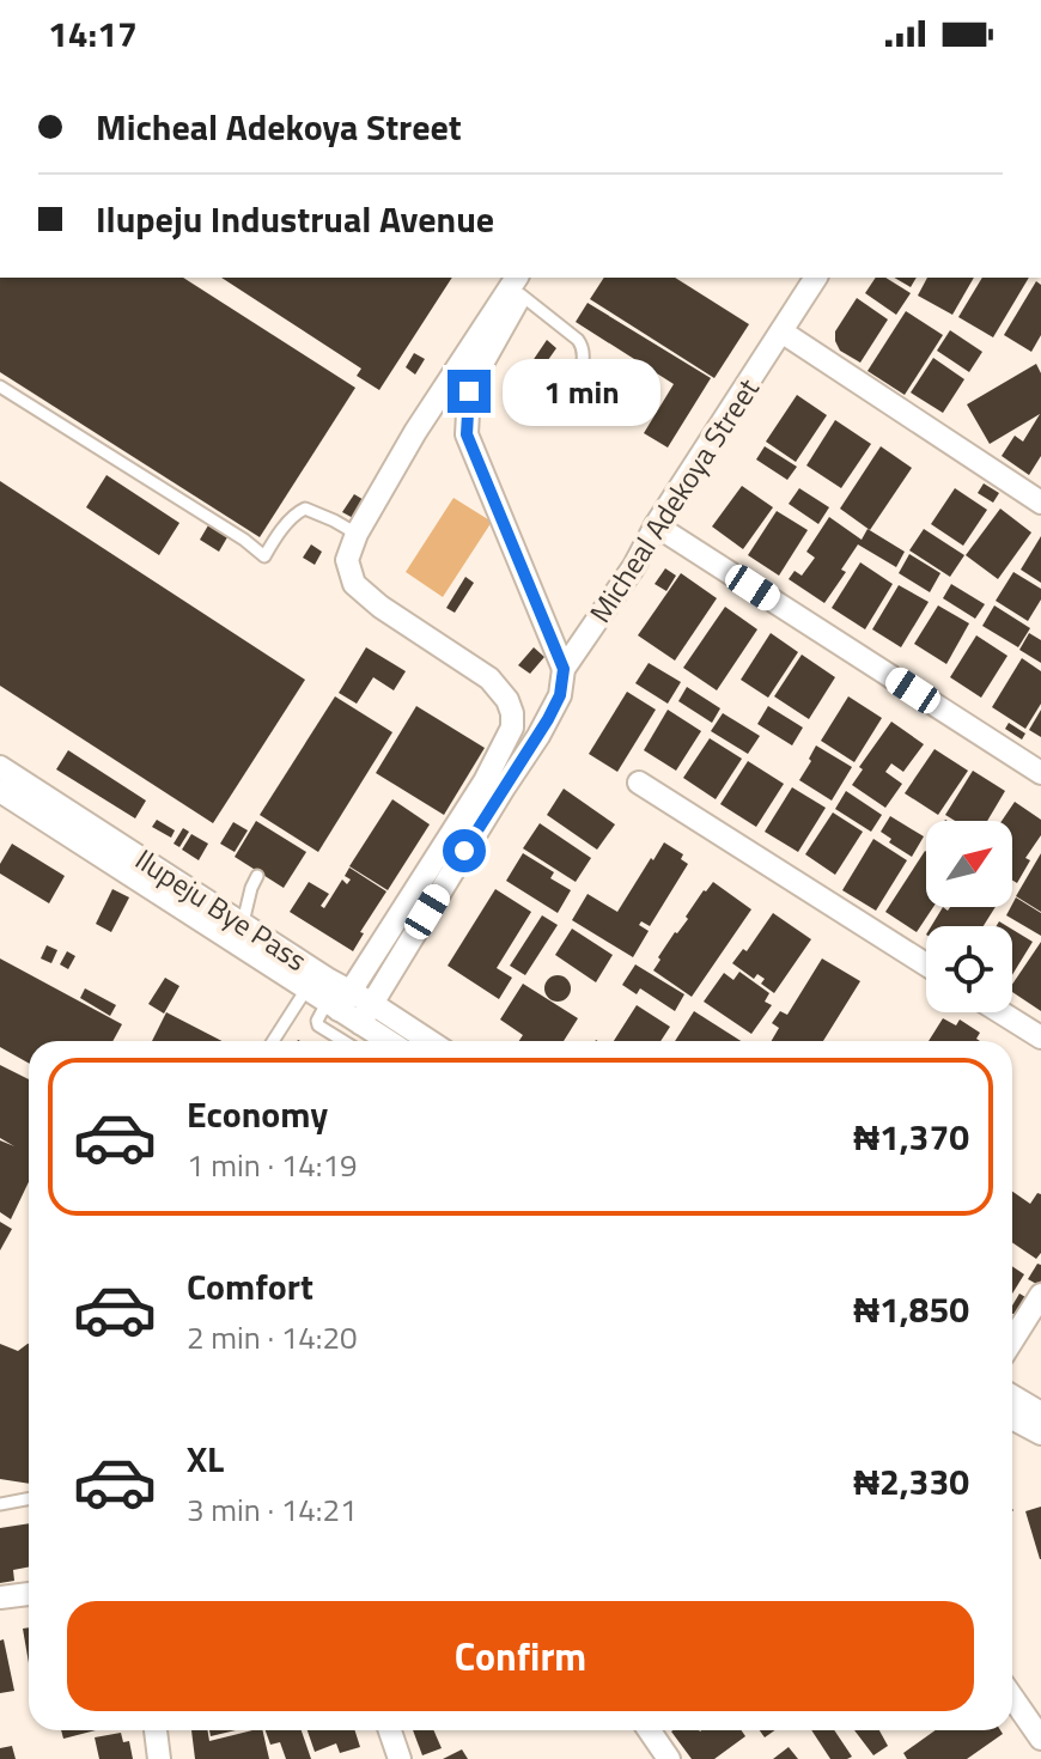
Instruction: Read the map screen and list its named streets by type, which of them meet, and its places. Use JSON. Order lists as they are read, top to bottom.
{
  "streets": {
    "street": ["Micheal Adekoya Street", "Ilupeju Bye Pass"]
  },
  "crossings": [
    ["Micheal Adekoya Street", "Ilupeju Bye Pass"]
  ],
  "north": "top right",
  "page": {
    "status": "14:17",
    "banner": ["Micheal Adekoya Street", "Ilupeju Industrual Avenue"],
    "bubble": "1 min",
    "list": [
      {
        "name": "Economy",
        "note": "1 min · 14:19",
        "value": "₦1,370"
      },
      {
        "name": "Comfort",
        "note": "2 min · 14:20",
        "value": "₦1,850"
      },
      {
        "name": "XL",
        "note": "3 min · 14:21",
        "value": "₦2,330"
      }
    ],
    "buttons": "Confirm"
  }
}
